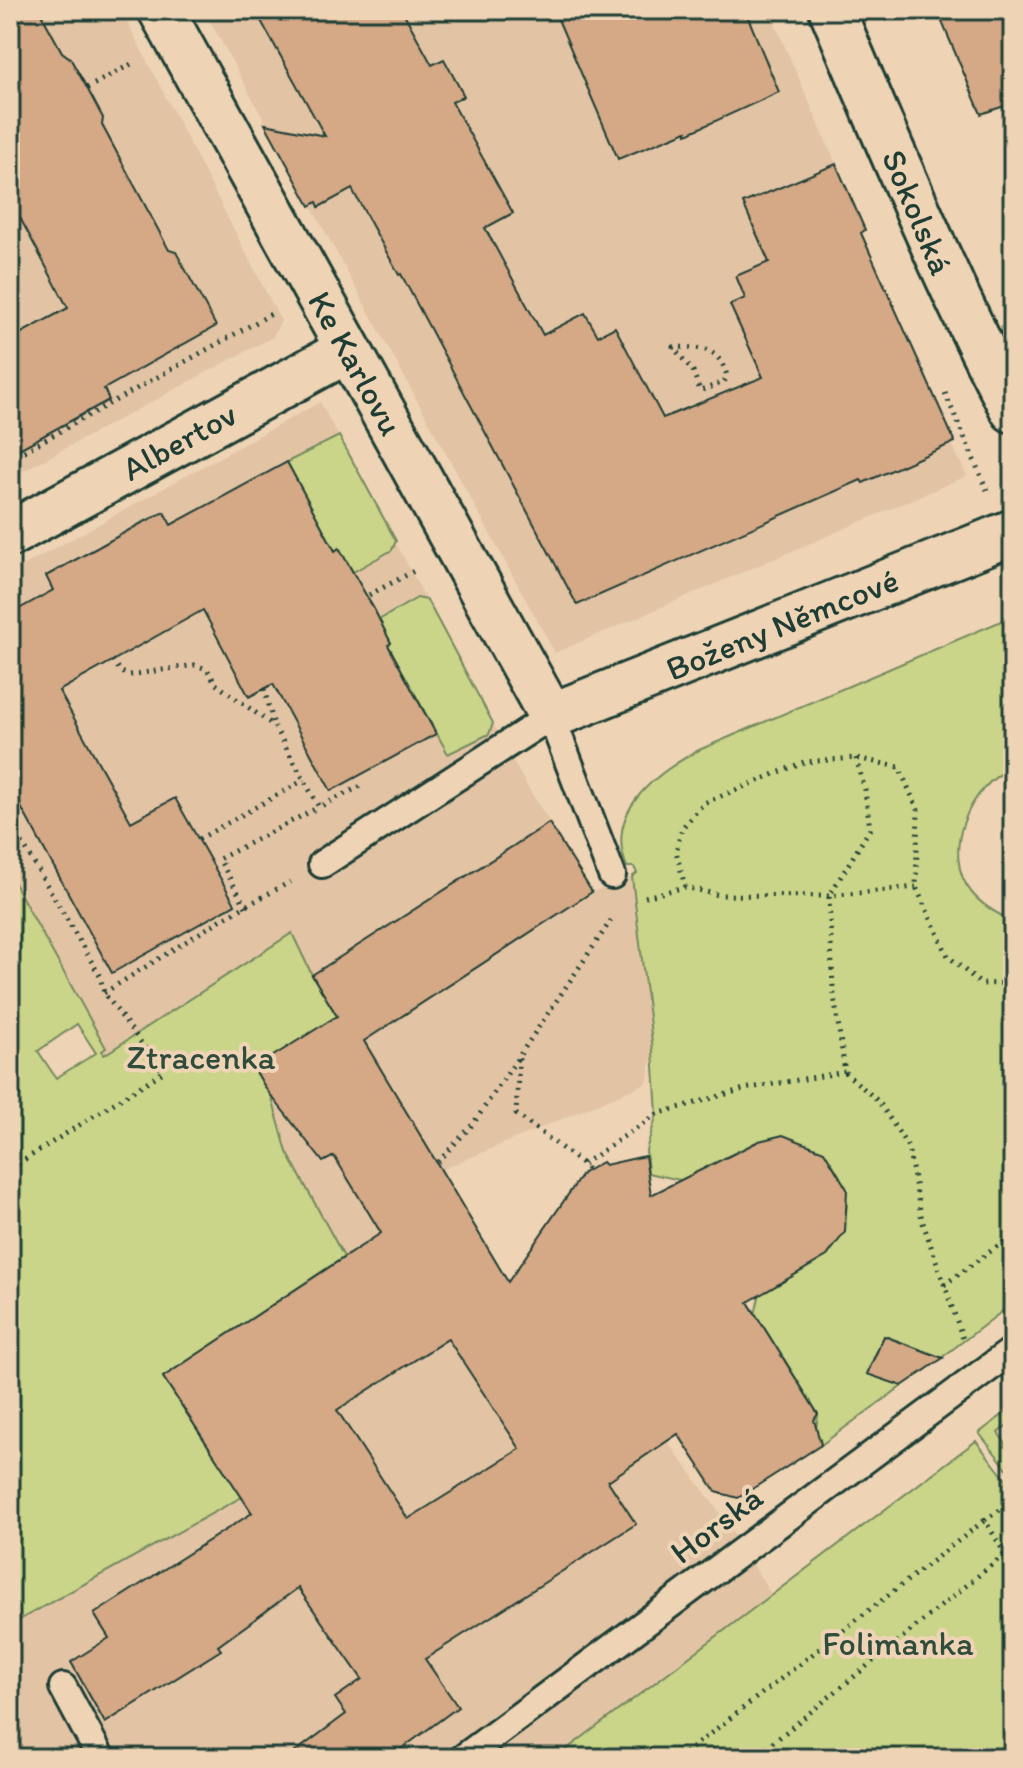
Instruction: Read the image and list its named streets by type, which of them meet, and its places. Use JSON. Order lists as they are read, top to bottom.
{
  "streets": {
    "street": [
      "Sokolská",
      "Ke Karlovu",
      "Albertov",
      "Boženy Němcové"
    ],
    "lane": ["Horská"]
  },
  "crossings": [
    ["Ke Karlovu", "Albertov"],
    ["Ke Karlovu", "Boženy Němcové"]
  ],
  "parks": ["Ztracenka", "Folimanka"]
}
